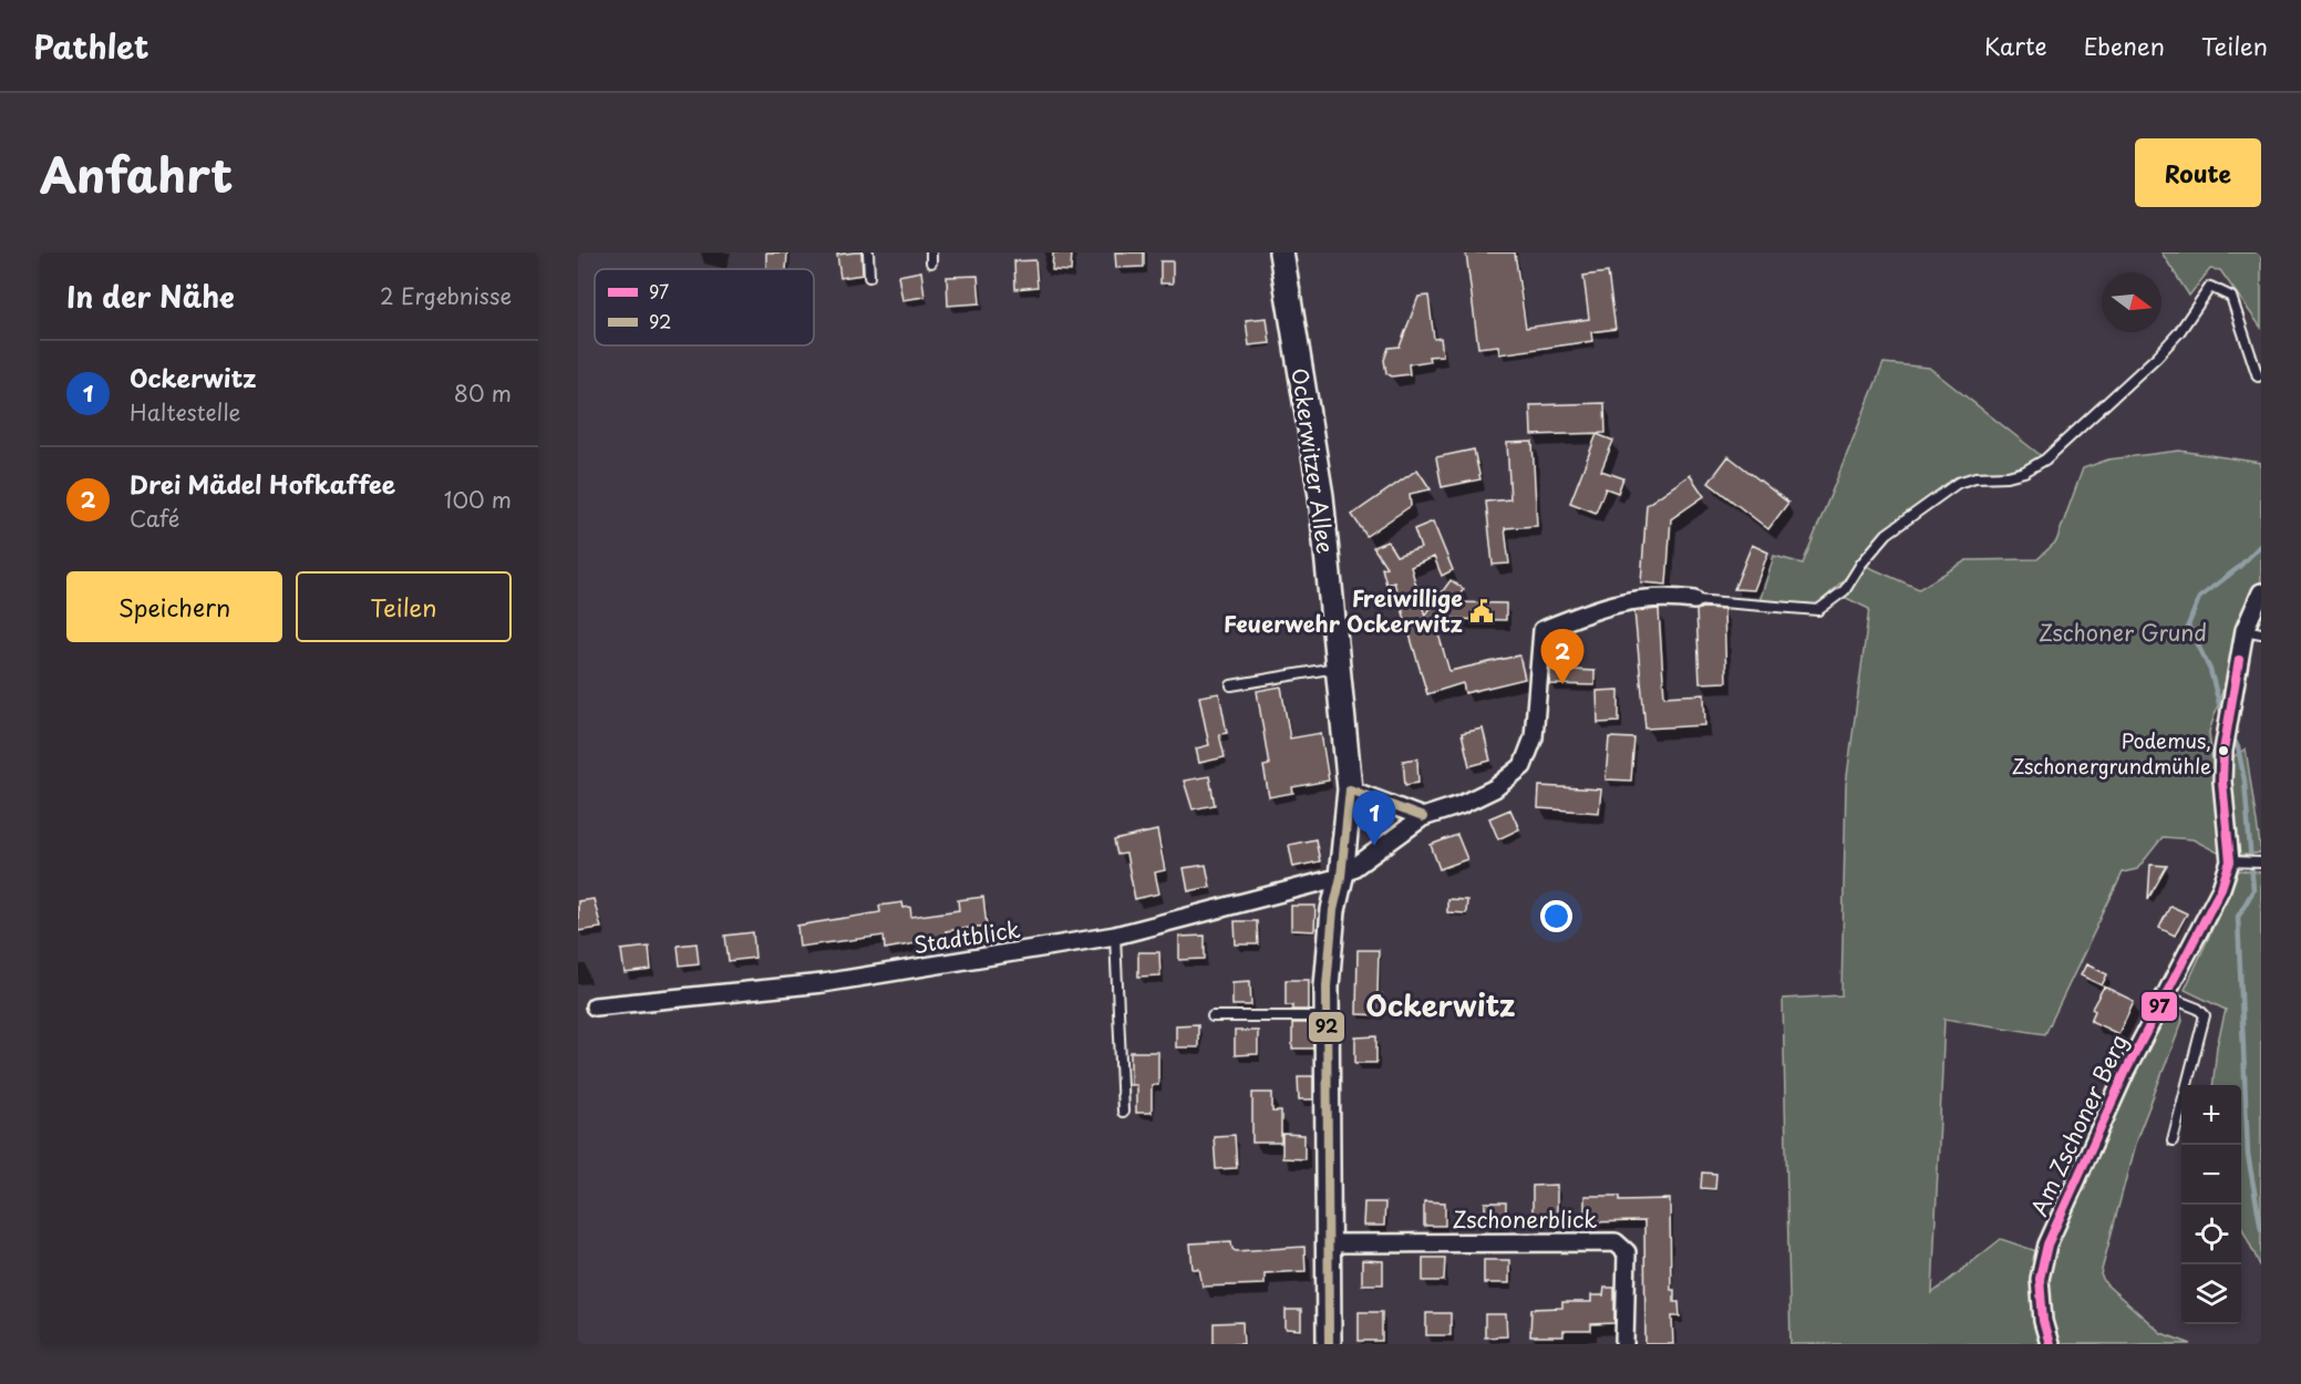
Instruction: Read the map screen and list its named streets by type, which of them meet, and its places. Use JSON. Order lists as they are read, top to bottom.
{
  "streets": {
    "street": [
      "Ockerwitzer Allee",
      "Stadtblick",
      "Am Zschoner Berg",
      "Zschonerblick"
    ]
  },
  "crossings": [
    ["Ockerwitzer Allee", "Stadtblick"],
    ["Ockerwitzer Allee", "Zschonerblick"]
  ],
  "districts": ["Ockerwitz"],
  "parks": ["Zschoner Grund"],
  "places": {
    "public building": ["Freiwillige Feuerwehr Ockerwitz"],
    "other": ["Podemus, Zschonergrundmühle"]
  },
  "lines": ["transit line 97", "transit line 92"],
  "legend": ["97", "92"],
  "north": "right",
  "page": {
    "header": "Pathlet",
    "nav": ["Karte", "Ebenen", "Teilen"],
    "title": "Anfahrt",
    "buttons": [
      "Route",
      ["Speichern", "Teilen"]
    ],
    "heading": ["In der Nähe", "2 Ergebnisse"],
    "list": [
      {
        "mark": "1",
        "name": "Ockerwitz",
        "note": "Haltestelle",
        "value": "80 m"
      },
      {
        "mark": "2",
        "name": "Drei Mädel Hofkaffee",
        "note": "Café",
        "value": "100 m"
      }
    ],
    "pins": ["2", "1"],
    "map_buttons": ["+", "−"]
  }
}
